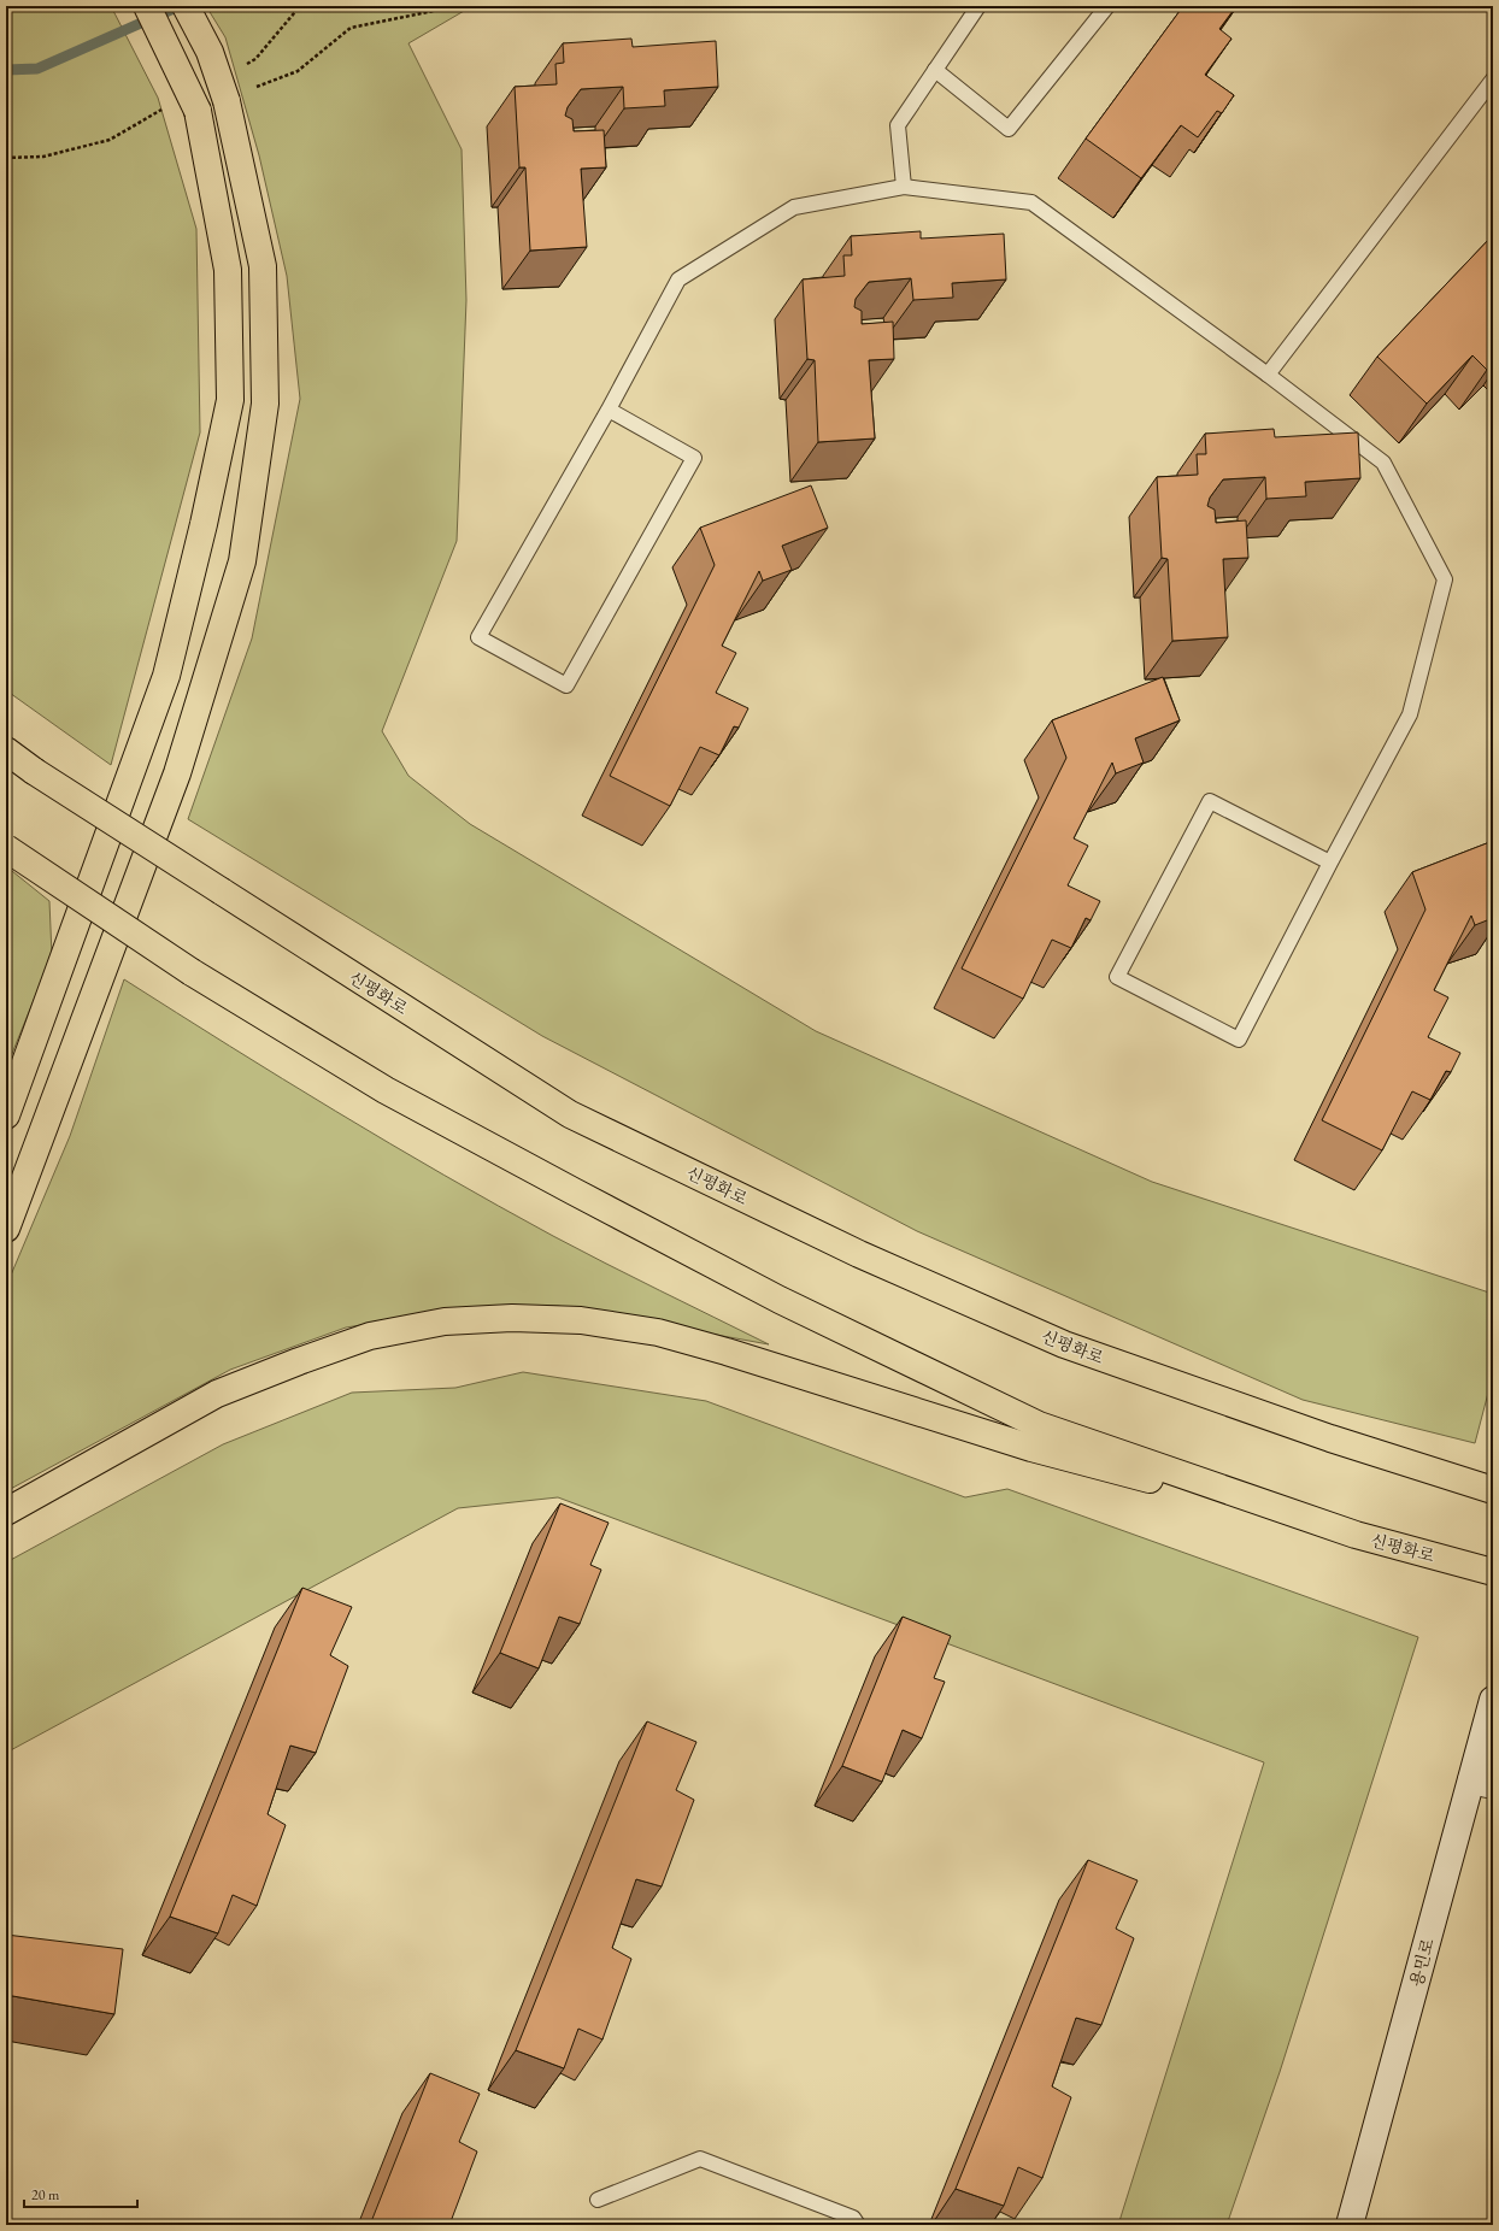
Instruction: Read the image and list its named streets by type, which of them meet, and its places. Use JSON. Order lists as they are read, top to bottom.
{
  "streets": {
    "highway": ["신평화로"],
    "street": ["용민로"]
  },
  "scale_bar": "20 m"
}
